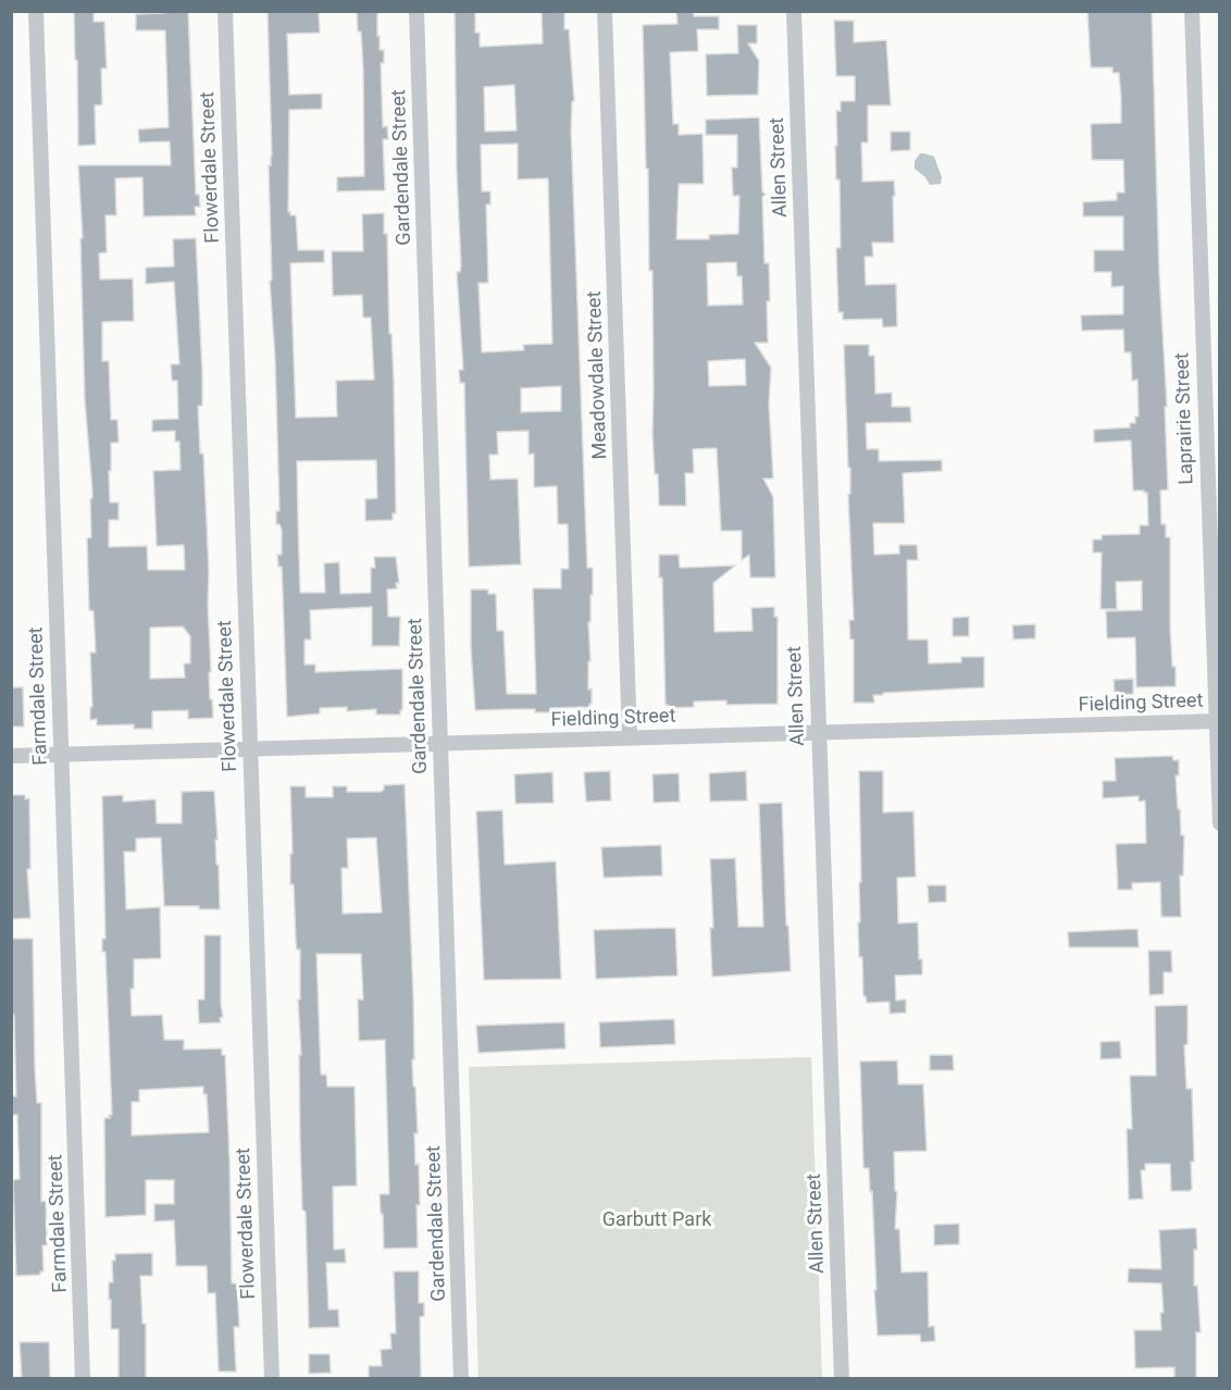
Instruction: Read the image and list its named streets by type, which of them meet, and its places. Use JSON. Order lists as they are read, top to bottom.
{
  "streets": {
    "street": [
      "Flowerdale Street",
      "Gardendale Street",
      "Allen Street",
      "Meadowdale Street",
      "Laprairie Street",
      "Farmdale Street",
      "Fielding Street"
    ]
  },
  "crossings": [
    ["Flowerdale Street", "Fielding Street"],
    ["Gardendale Street", "Fielding Street"],
    ["Allen Street", "Fielding Street"],
    ["Meadowdale Street", "Fielding Street"],
    ["Laprairie Street", "Fielding Street"],
    ["Farmdale Street", "Fielding Street"]
  ],
  "parks": ["Garbutt Park"]
}
